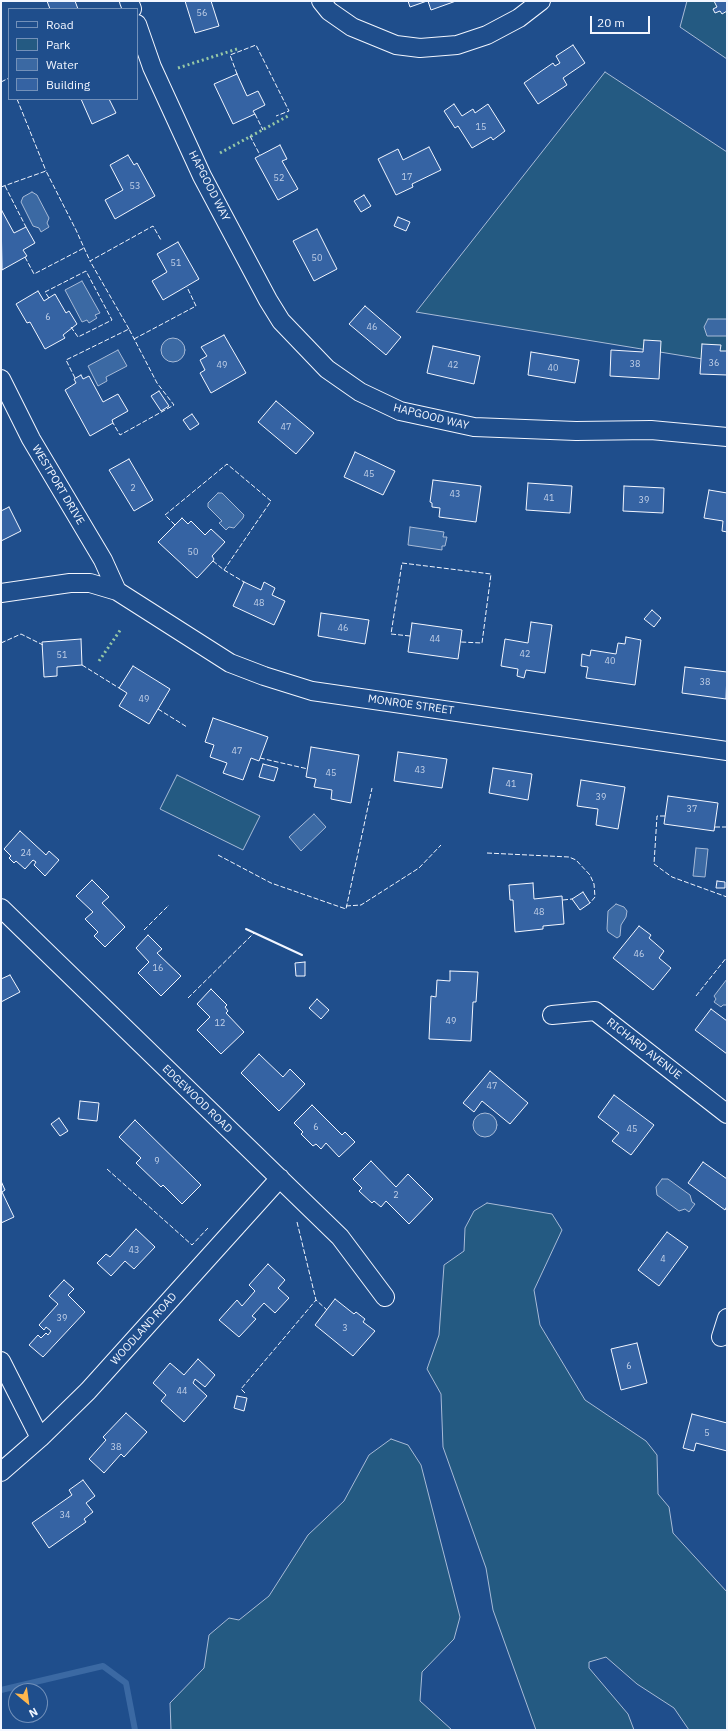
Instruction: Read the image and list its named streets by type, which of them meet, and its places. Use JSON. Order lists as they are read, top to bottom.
{
  "streets": {
    "street": [
      "HAPGOOD WAY",
      "WESTPORT DRIVE",
      "MONROE STREET",
      "RICHARD AVENUE",
      "EDGEWOOD ROAD",
      "WOODLAND ROAD"
    ]
  },
  "crossings": [
    ["WESTPORT DRIVE", "MONROE STREET"],
    ["EDGEWOOD ROAD", "WOODLAND ROAD"]
  ],
  "house_numbers": [
    "56",
    "15",
    "17",
    "52",
    "53",
    "50",
    "51",
    "6",
    "46",
    "36",
    "38",
    "49",
    "42",
    "40",
    "47",
    "45",
    "2",
    "43",
    "41",
    "39",
    "50",
    "48",
    "46",
    "44",
    "42",
    "51",
    "40",
    "38",
    "49",
    "47",
    "43",
    "45",
    "41",
    "39",
    "37",
    "24",
    "48",
    "46",
    "16",
    "49",
    "12",
    "47",
    "6",
    "45",
    "9",
    "2",
    "43",
    "4",
    "39",
    "3",
    "6",
    "44",
    "5",
    "38",
    "34"
  ],
  "legend": [
    "Road",
    "Park",
    "Water",
    "Building"
  ],
  "scale_bar": "20 m",
  "north": "bottom right"
}
